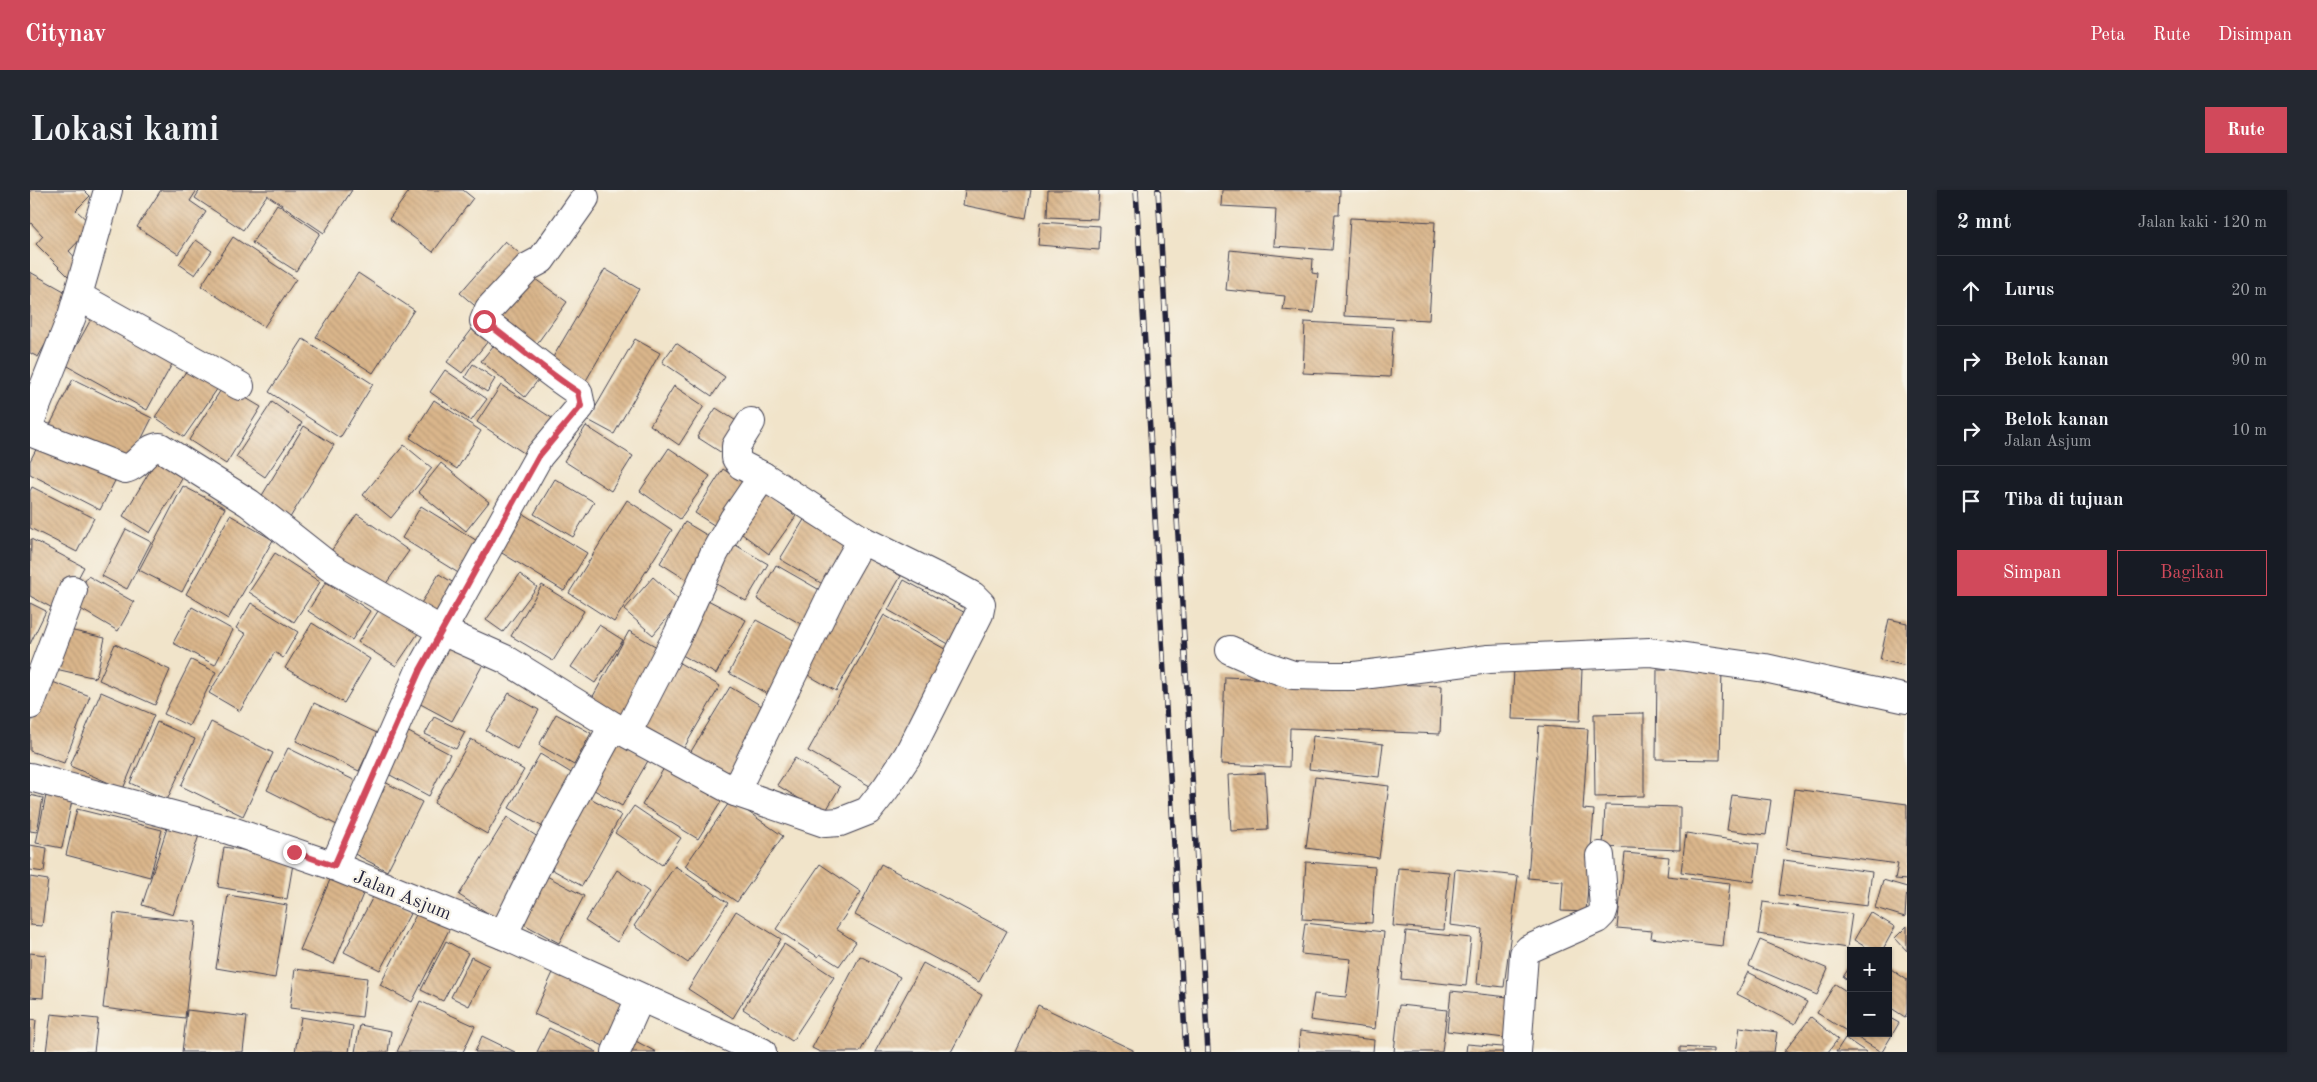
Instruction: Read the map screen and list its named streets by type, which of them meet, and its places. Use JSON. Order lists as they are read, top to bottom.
{
  "streets": {
    "street": ["Jalan Asjum"]
  },
  "page": {
    "header": "Citynav",
    "nav": ["Peta", "Rute", "Disimpan"],
    "buttons": [
      "Rute",
      ["Simpan", "Bagikan"]
    ],
    "title": "Lokasi kami",
    "heading": ["2 mnt", "Jalan kaki · 120 m"],
    "list": [
      ["Lurus", "20 m"],
      ["Belok kanan", "90 m"],
      ["Belok kanan", "Jalan Asjum", "10 m"],
      "Tiba di tujuan"
    ],
    "map_buttons": ["+", "−"]
  }
}
